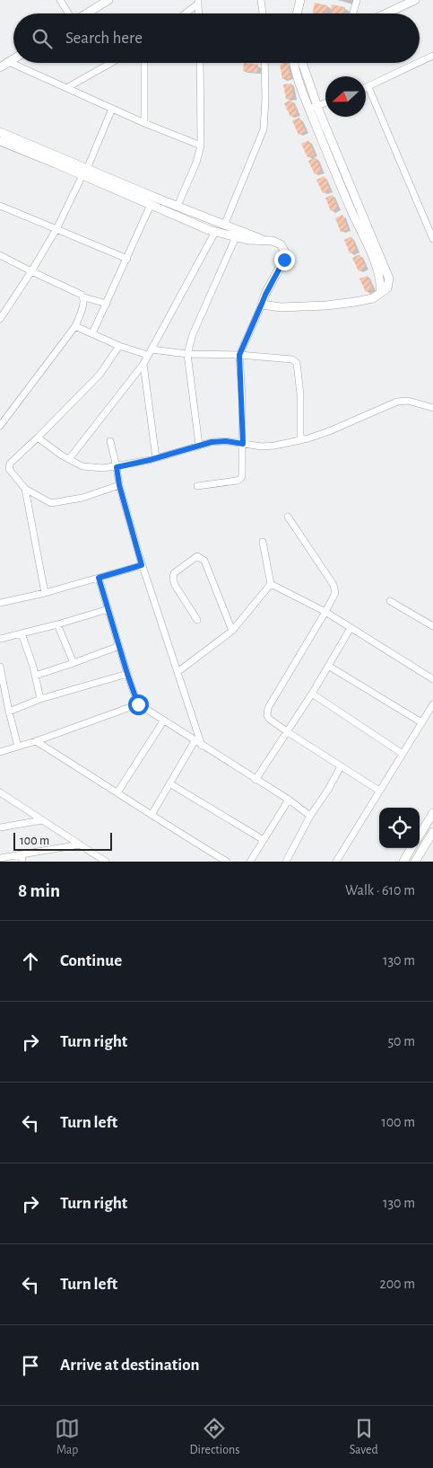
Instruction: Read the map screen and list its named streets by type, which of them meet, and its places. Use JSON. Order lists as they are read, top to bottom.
{
  "scale_bar": "100 m",
  "north": "left",
  "page": {
    "search": "Search here",
    "scale": "100 m",
    "heading": ["8 min", "Walk · 610 m"],
    "list": [
      ["Continue", "130 m"],
      ["Turn right", "50 m"],
      ["Turn left", "100 m"],
      ["Turn right", "130 m"],
      ["Turn left", "200 m"],
      "Arrive at destination"
    ],
    "nav": ["Map", "Directions", "Saved"]
  }
}
